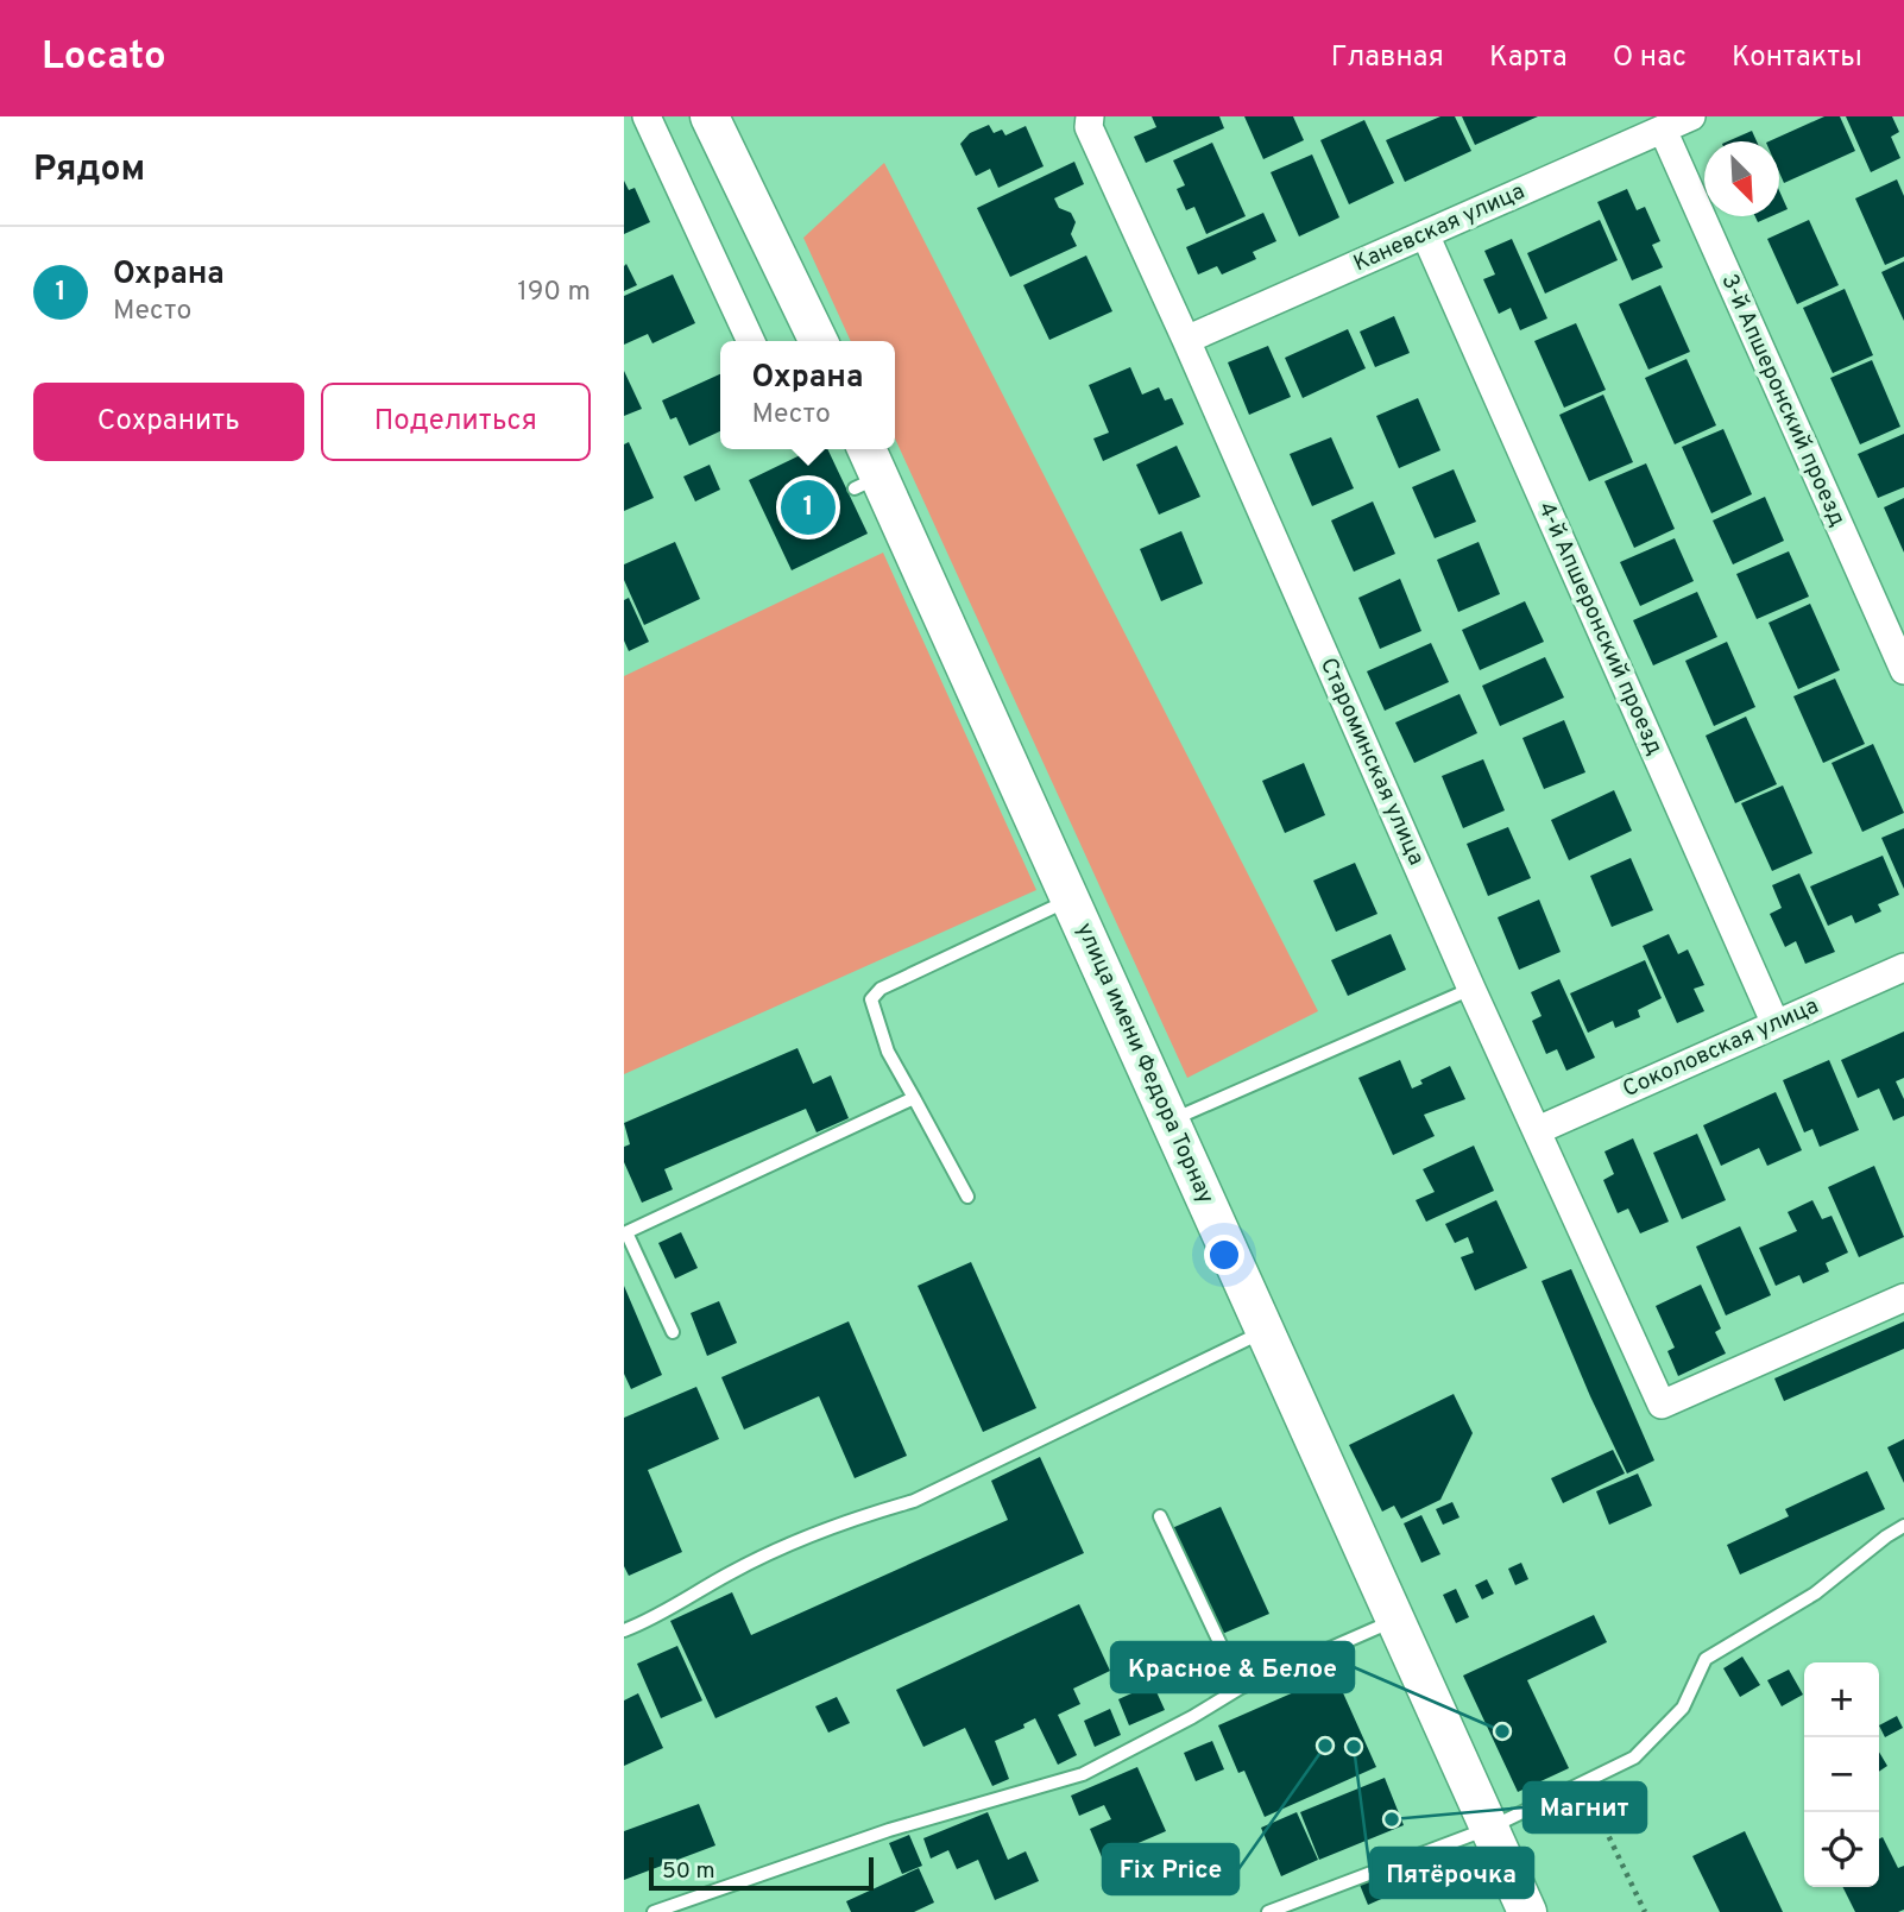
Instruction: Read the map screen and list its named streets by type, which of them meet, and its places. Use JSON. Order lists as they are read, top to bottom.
{
  "streets": {
    "street": [
      "Каневская улица",
      "3-й Апшеронский проезд",
      "4-й Апшеронский проезд",
      "Староминская улица",
      "Соколовская улица",
      "улица имени Федора Торнау"
    ]
  },
  "crossings": [
    ["Каневская улица", "3-й Апшеронский проезд"],
    ["Каневская улица", "4-й Апшеронский проезд"],
    ["Каневская улица", "Староминская улица"],
    ["4-й Апшеронский проезд", "Соколовская улица"],
    ["Староминская улица", "Соколовская улица"]
  ],
  "places": [
    "Красное & Белое",
    "Fix Price",
    "Пятёрочка",
    "Магнит"
  ],
  "scale_bar": "50 m",
  "north": "bottom right",
  "page": {
    "header": "Locato",
    "nav": [
      "Главная",
      "Карта",
      "О нас",
      "Контакты"
    ],
    "heading": "Рядом",
    "list": [
      {
        "mark": "1",
        "name": "Охрана",
        "note": "Место",
        "value": "190 m"
      }
    ],
    "popup": ["Охрана", "Место"],
    "buttons": ["Сохранить", "Поделиться"],
    "pins": "1",
    "map_buttons": ["+", "−"],
    "scale": "50 m"
  }
}
